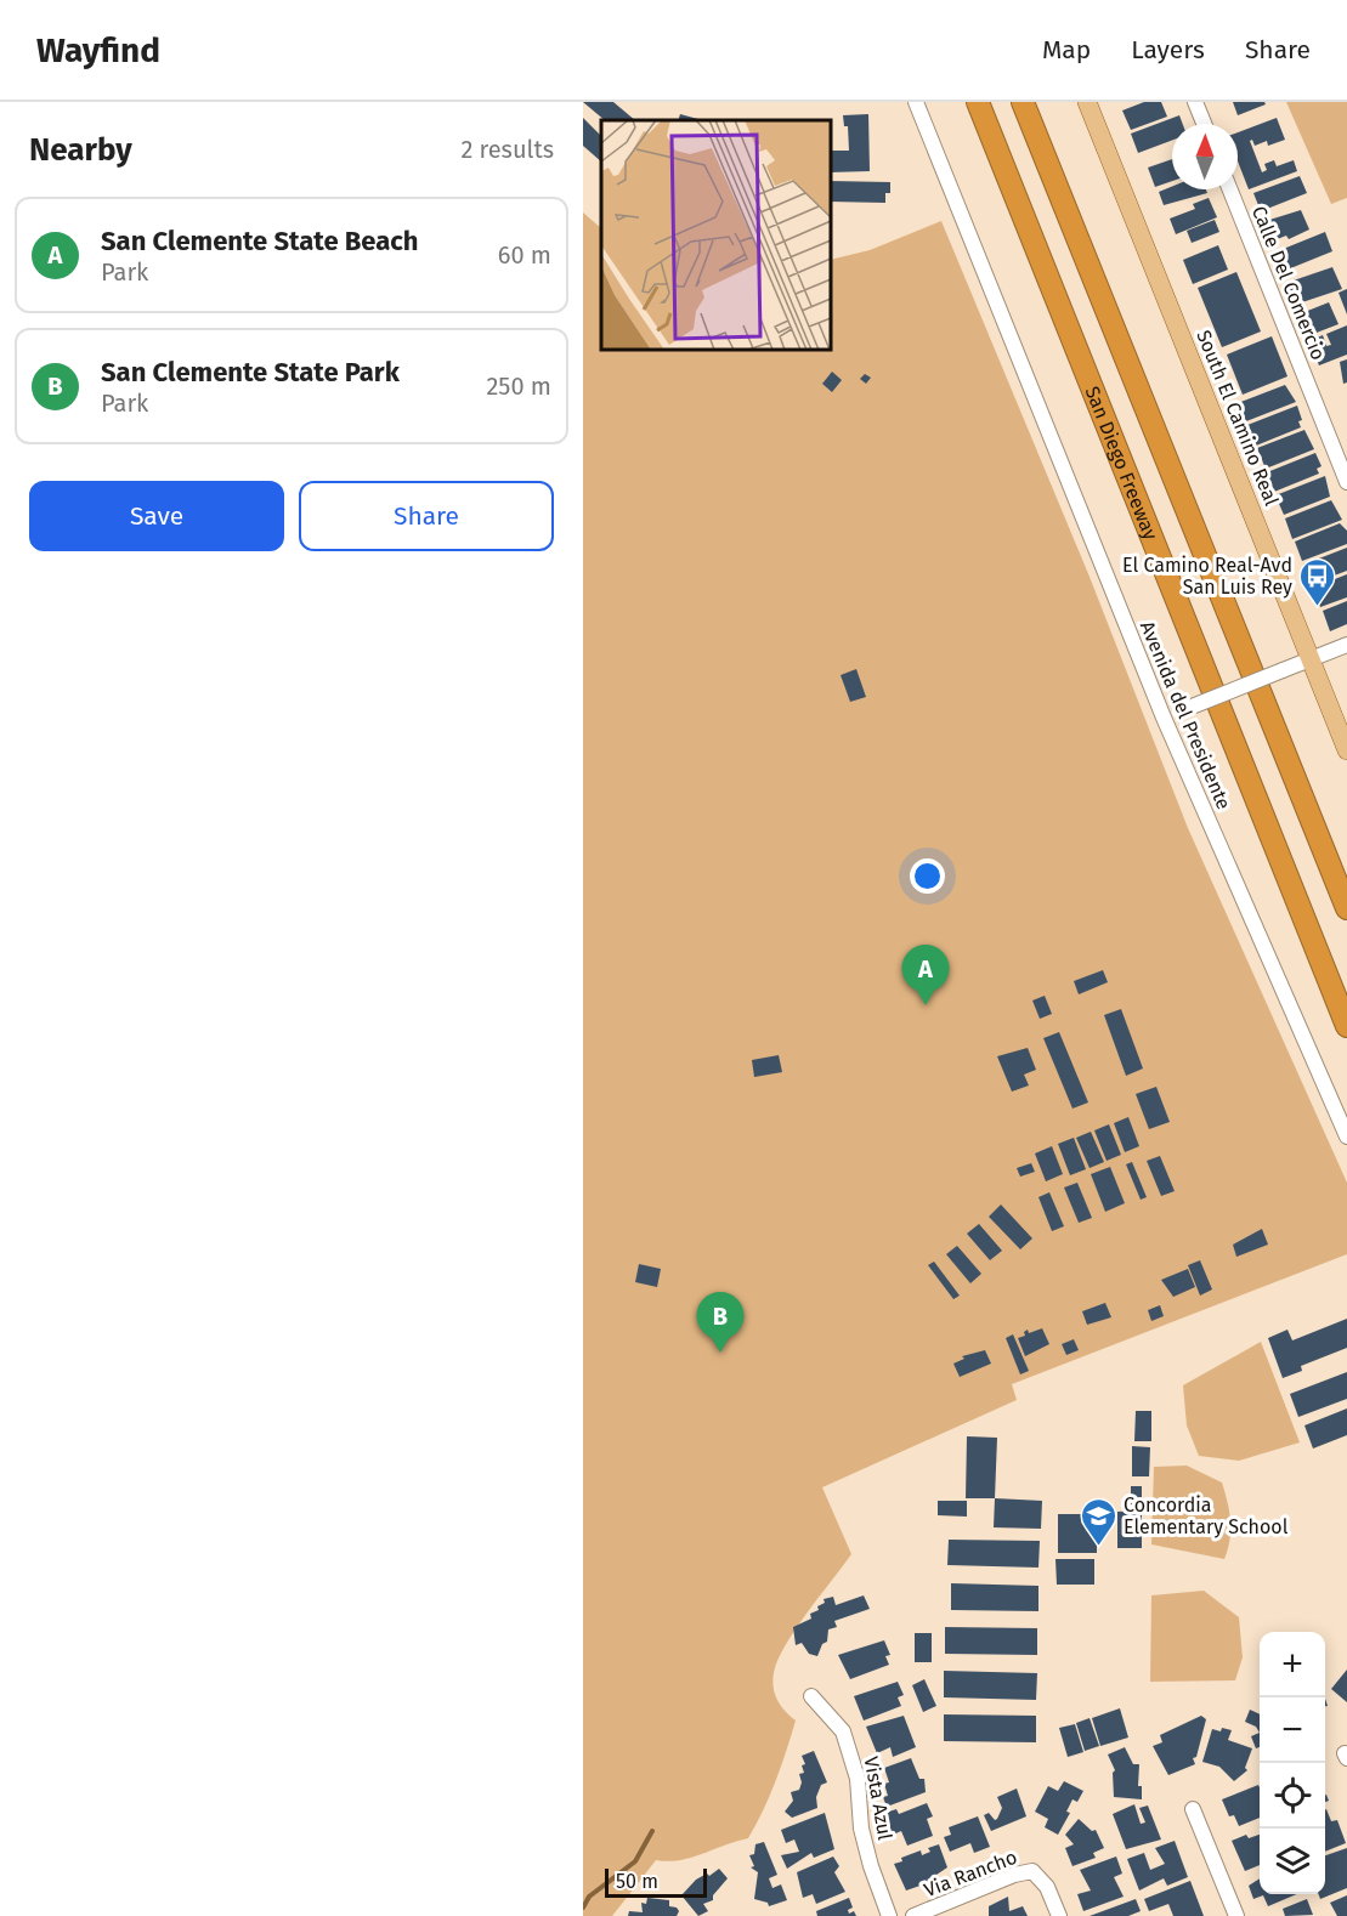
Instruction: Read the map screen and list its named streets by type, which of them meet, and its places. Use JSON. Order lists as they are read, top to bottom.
{
  "streets": {
    "highway": ["San Diego Freeway"],
    "main road": ["South El Camino Real"],
    "street": [
      "Calle Del Comercio",
      "Avenida del Presidente",
      "Vista Azul",
      "Via Rancho"
    ]
  },
  "places": {
    "bus stop": ["El Camino Real-Avd San Luis Rey"],
    "school or university": ["Concordia Elementary School"]
  },
  "scale_bar": "50 m",
  "north": "top",
  "page": {
    "header": "Wayfind",
    "nav": ["Map", "Layers", "Share"],
    "heading": ["Nearby", "2 results"],
    "list": [
      {
        "mark": "A",
        "name": "San Clemente State Beach",
        "note": "Park",
        "value": "60 m"
      },
      {
        "mark": "B",
        "name": "San Clemente State Park",
        "note": "Park",
        "value": "250 m"
      }
    ],
    "buttons": ["Save", "Share"],
    "pins": ["A", "B"],
    "map_buttons": ["+", "−"],
    "scale": "50 m"
  }
}
